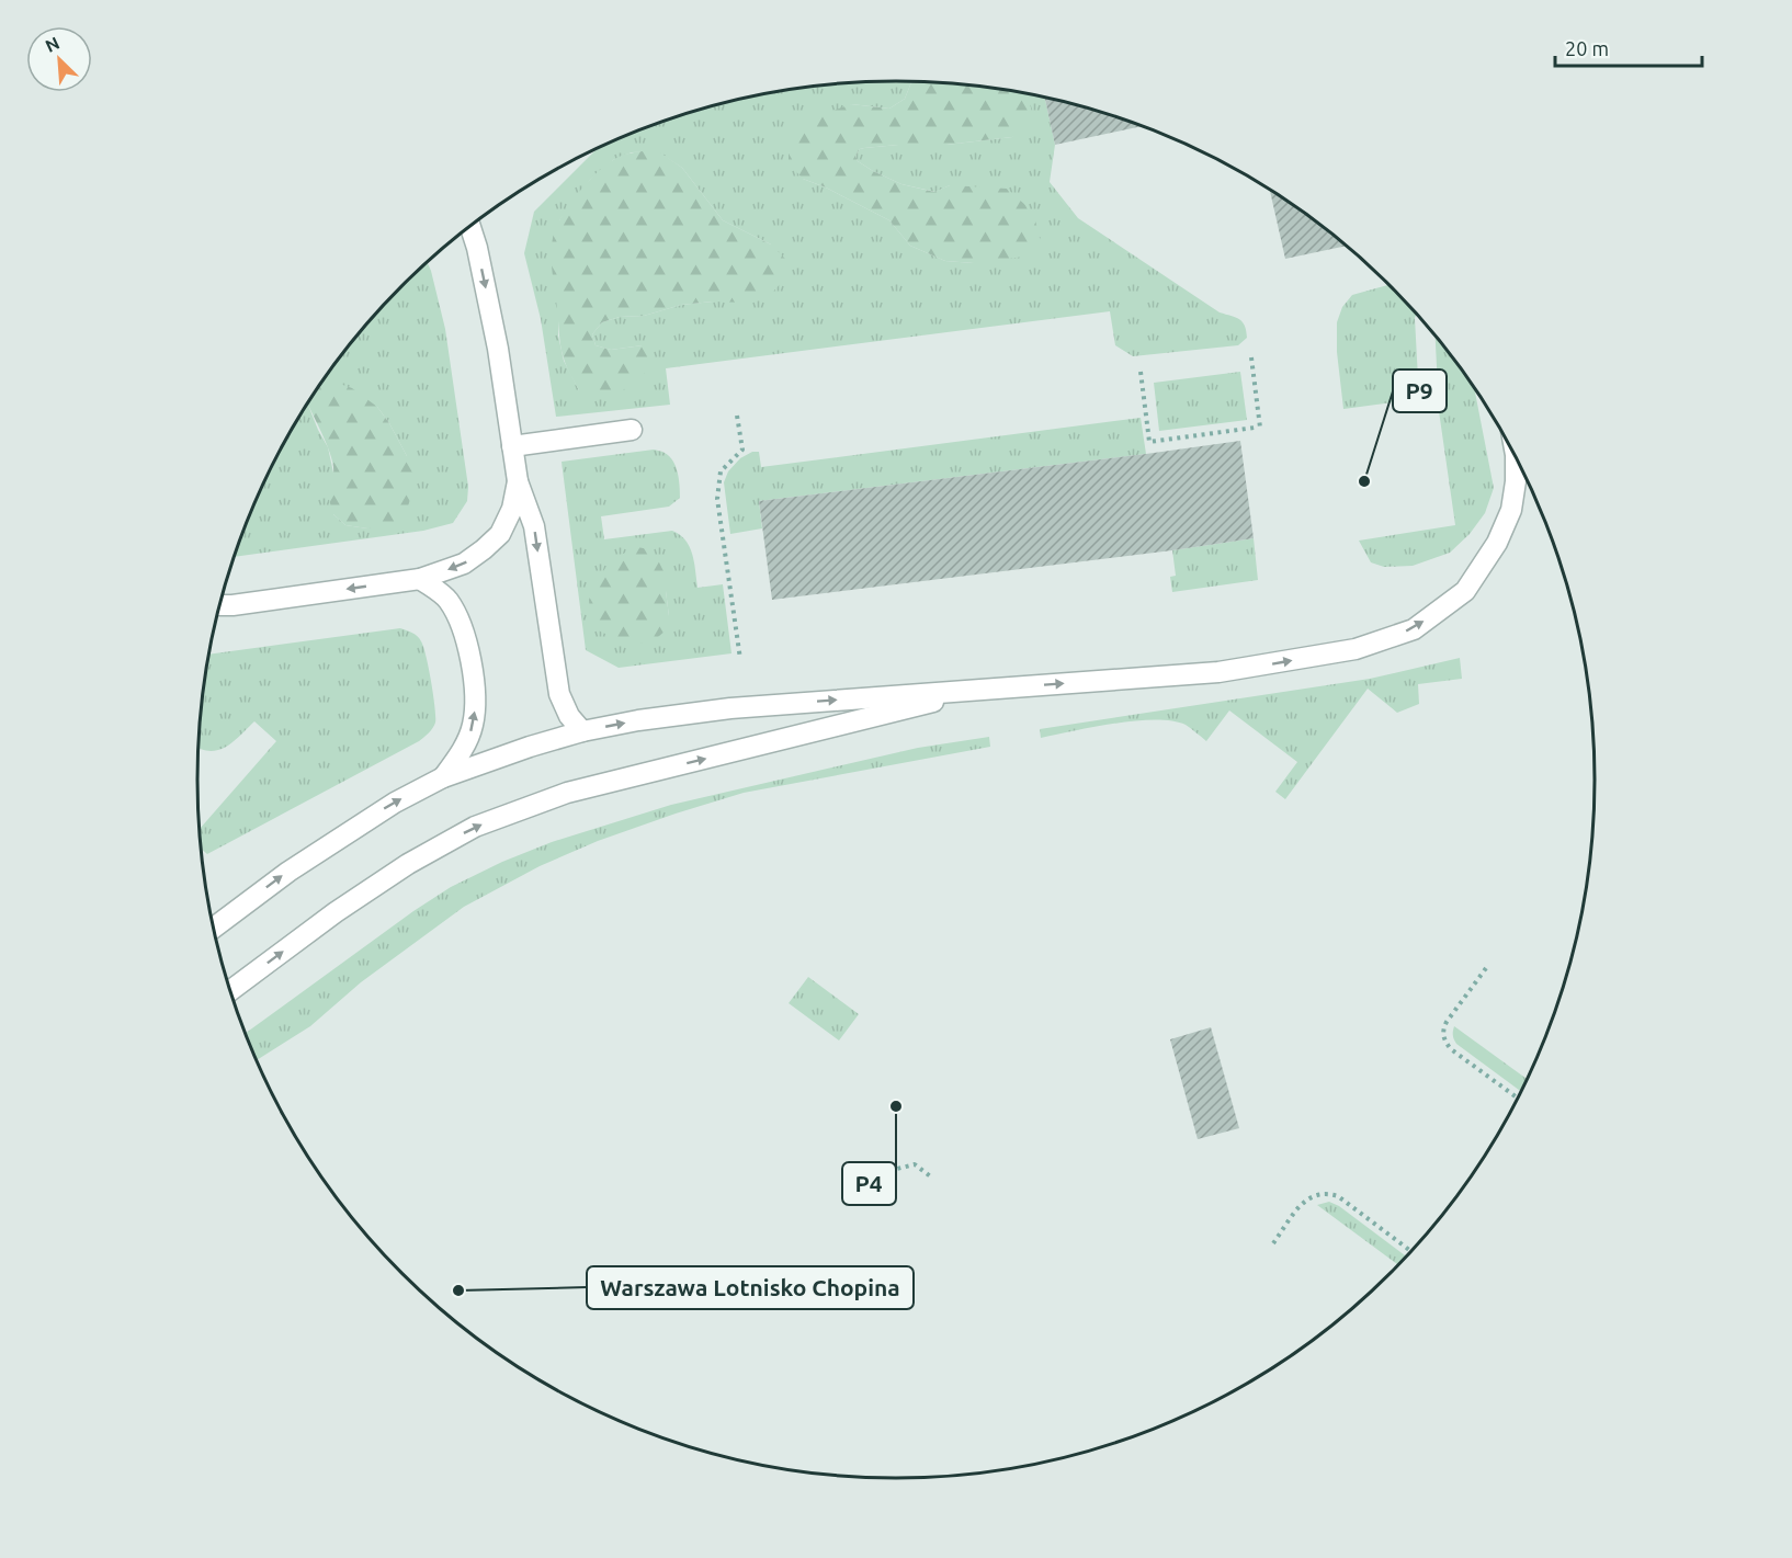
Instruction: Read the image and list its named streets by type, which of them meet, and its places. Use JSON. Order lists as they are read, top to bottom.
{
  "places": ["P9", "P4", "Warszawa Lotnisko Chopina"],
  "scale_bar": "20 m",
  "north": "top left"
}
